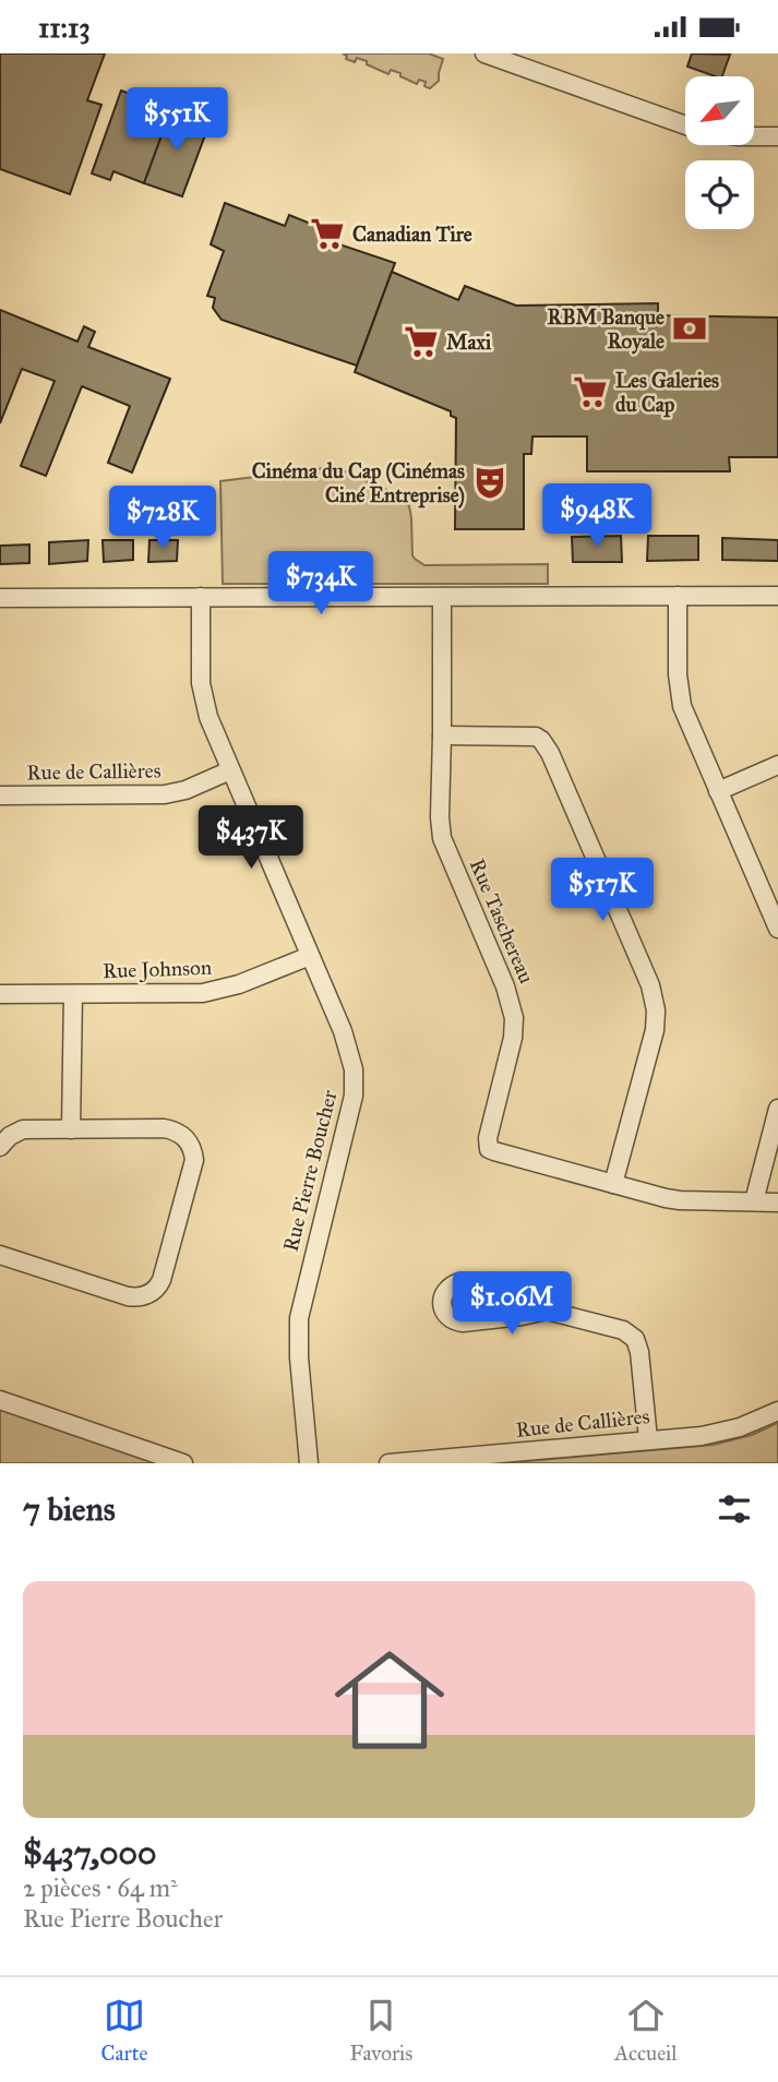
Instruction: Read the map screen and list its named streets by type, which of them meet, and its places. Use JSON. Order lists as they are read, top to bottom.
{
  "streets": {
    "street": [
      "Rue de Callières",
      "Rue Taschereau",
      "Rue Johnson",
      "Rue Pierre Boucher"
    ]
  },
  "crossings": [
    ["Rue de Callières", "Rue Pierre Boucher"],
    ["Rue Johnson", "Rue Pierre Boucher"]
  ],
  "places": {
    "supermarket": ["Canadian Tire", "Maxi", "Les Galeries du Cap"],
    "bank": ["RBM Banque Royale"],
    "theatre": ["Cinéma du Cap (Cinémas Ciné Entreprise)"]
  },
  "north": "bottom left",
  "page": {
    "status": "11:13",
    "price": [
      "$551K",
      "$948K",
      "$728K",
      "$734K",
      "$437K",
      "$517K",
      "$1.06M"
    ],
    "heading": "7 biens",
    "list": [
      {
        "name": "$437,000",
        "note": "2 pièces · 64 m² · Rue Pierre Boucher"
      }
    ],
    "tabs": ["Carte", "Favoris", "Accueil"]
  }
}
